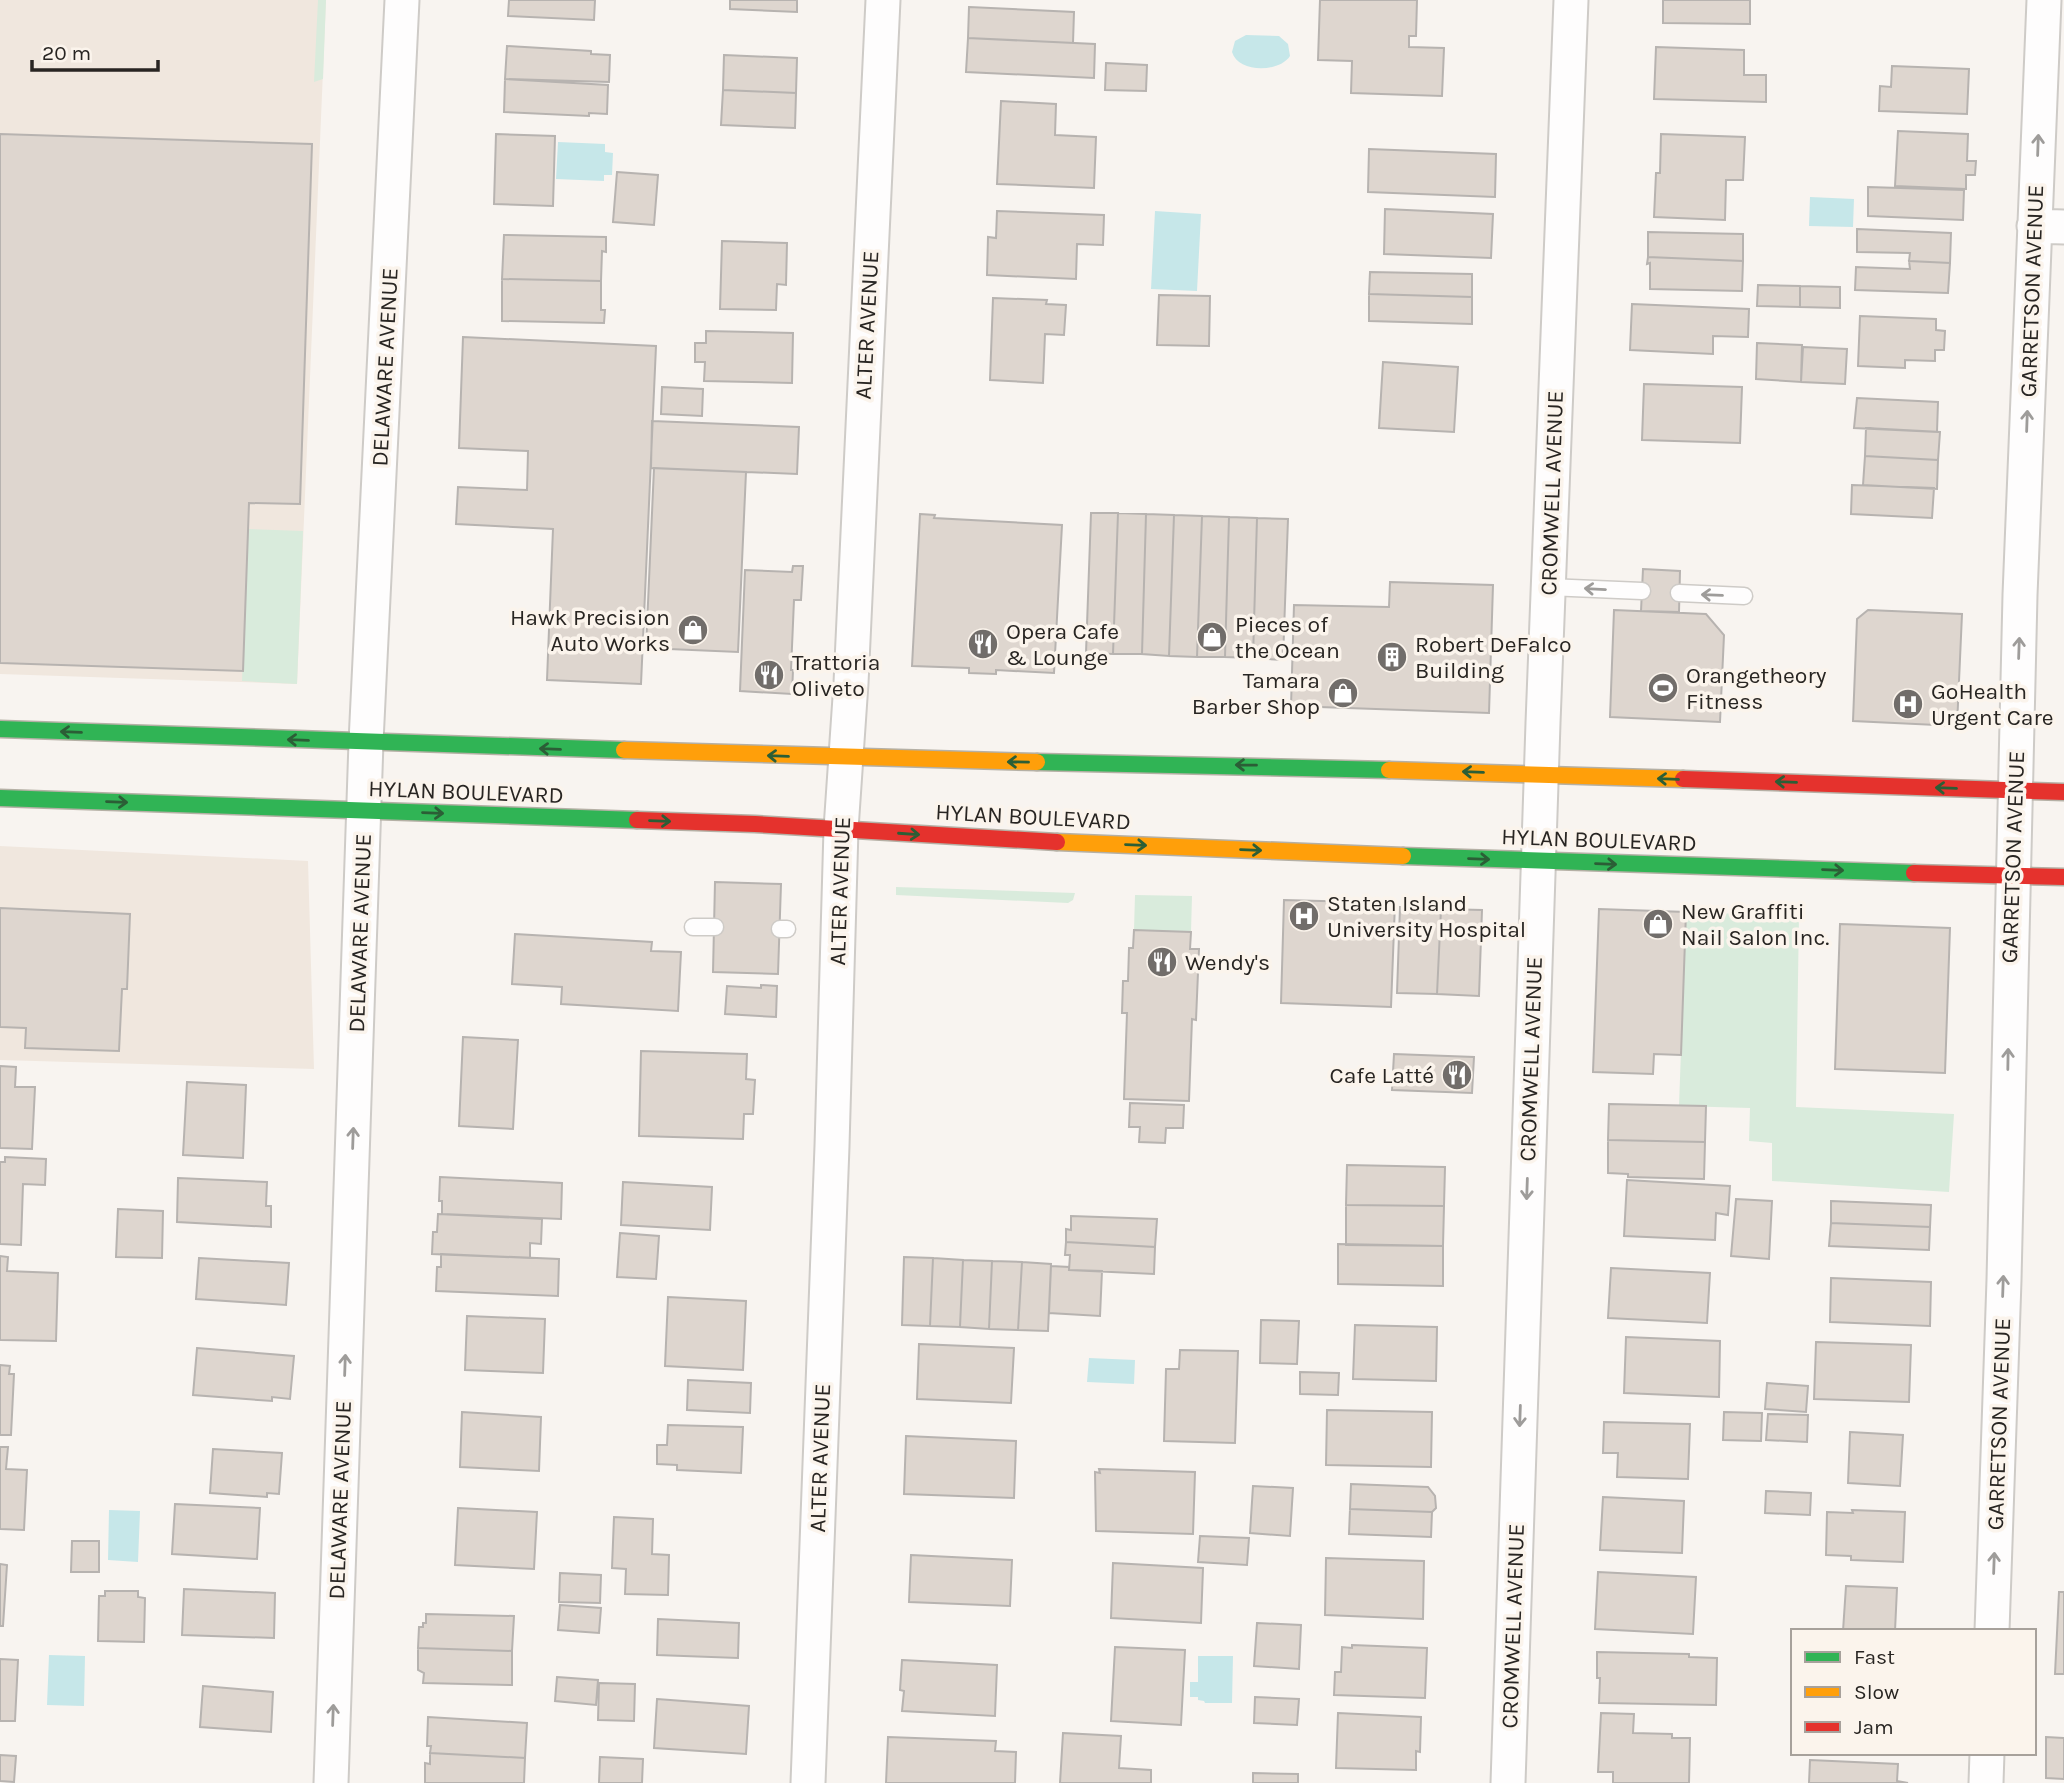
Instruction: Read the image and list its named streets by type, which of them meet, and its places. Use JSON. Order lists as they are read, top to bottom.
{
  "streets": {
    "main road": ["HYLAN BOULEVARD"],
    "street": [
      "GARRETSON AVENUE",
      "ALTER AVENUE",
      "DELAWARE AVENUE",
      "CROMWELL AVENUE"
    ]
  },
  "crossings": [
    ["GARRETSON AVENUE", "HYLAN BOULEVARD"],
    ["ALTER AVENUE", "HYLAN BOULEVARD"],
    ["DELAWARE AVENUE", "HYLAN BOULEVARD"],
    ["CROMWELL AVENUE", "HYLAN BOULEVARD"]
  ],
  "one_way": ["GARRETSON AVENUE", "DELAWARE AVENUE", "CROMWELL AVENUE"],
  "places": {
    "shop": [
      "Hawk Precision Auto Works",
      "Pieces of the Ocean",
      "Tamara Barber Shop",
      "New Graffiti Nail Salon Inc."
    ],
    "restaurant": [
      "Opera Cafe & Lounge",
      "Trattoria Oliveto",
      "Wendy's",
      "Cafe Latté"
    ],
    "building": ["Robert DeFalco Building"],
    "sports": ["Orangetheory Fitness"],
    "hospital": ["GoHealth Urgent Care", "Staten Island University Hospital"]
  },
  "legend": ["Fast", "Slow", "Jam"],
  "scale_bar": "20 m"
}
